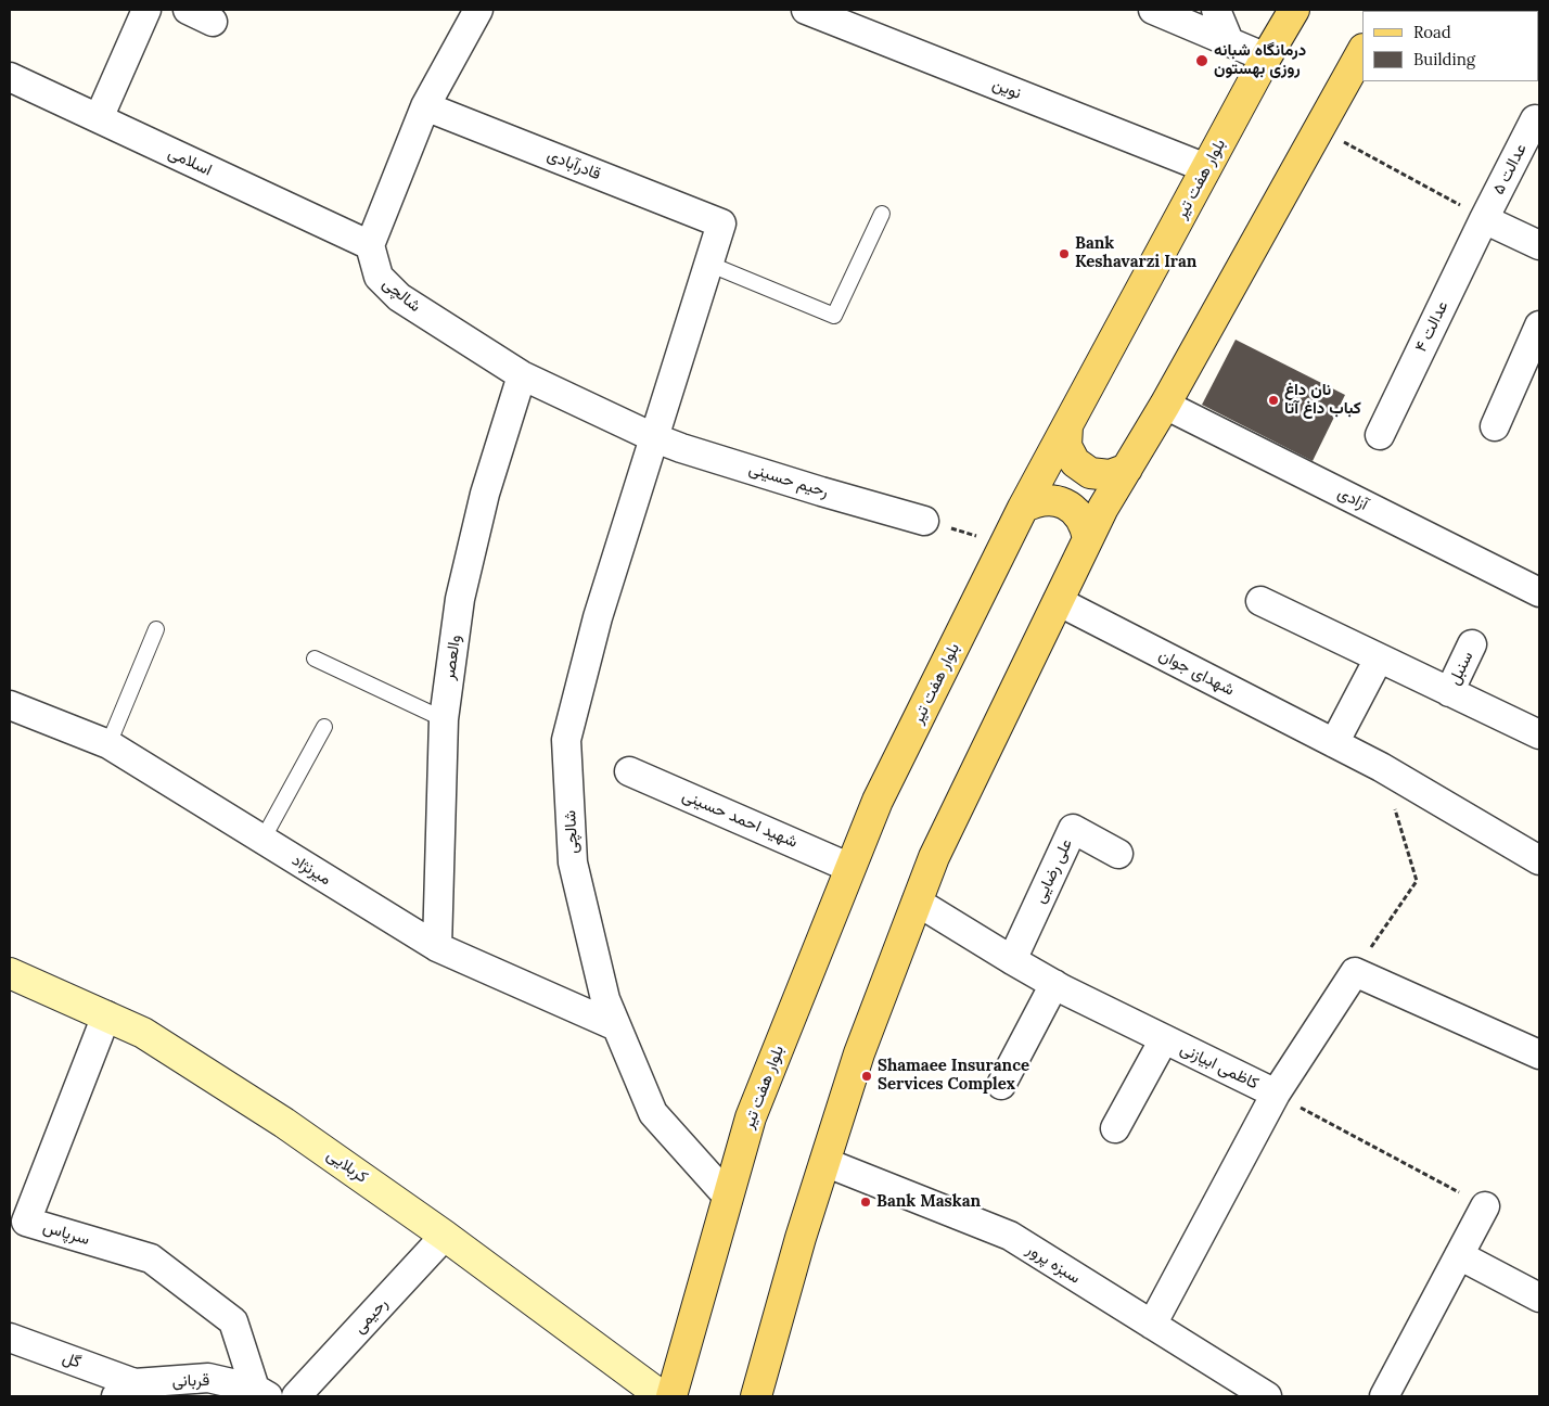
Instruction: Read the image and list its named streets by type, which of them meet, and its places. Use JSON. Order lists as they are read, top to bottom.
{
  "streets": {
    "main road": ["بلوار هفت تیر"],
    "street": [
      "نوین",
      "اسلامی",
      "قادرآبادی",
      "عدالت ۵",
      "شالچی",
      "عدالت ۴",
      "رحیم حسینی",
      "آزادی",
      "والعصر",
      "سنبل",
      "شهدای جوان",
      "شهید احمد حسینی",
      "میرنژاد",
      "علی رضایی",
      "کاظمی ابیازنی",
      "کربلایی",
      "سرپاس",
      "سبزه پرور",
      "رحیمی",
      "گل",
      "قربانی"
    ]
  },
  "crossings": [
    ["نوین", "بلوار هفت تیر"],
    ["اسلامی", "شالچی"],
    ["قادرآبادی", "شالچی"],
    ["عدالت ۵", "عدالت ۴"],
    ["بلوار هفت تیر", "شالچی"],
    ["بلوار هفت تیر", "شهید احمد حسینی"],
    ["شالچی", "رحیم حسینی"],
    ["شالچی", "والعصر"],
    ["شالچی", "میرنژاد"],
    ["والعصر", "میرنژاد"],
    ["علی رضایی", "کاظمی ابیازنی"],
    ["کربلایی", "سرپاس"],
    ["کربلایی", "رحیمی"],
    ["سرپاس", "قربانی"],
    ["گل", "قربانی"]
  ],
  "places": [
    "درمانگاه شبانه روزی بهستون",
    "Bank Keshavarzi Iran",
    "نان داغ کباب داغ آتا",
    "Shamaee Insurance Services Complex",
    "Bank Maskan"
  ],
  "legend": ["Road", "Building"]
}
